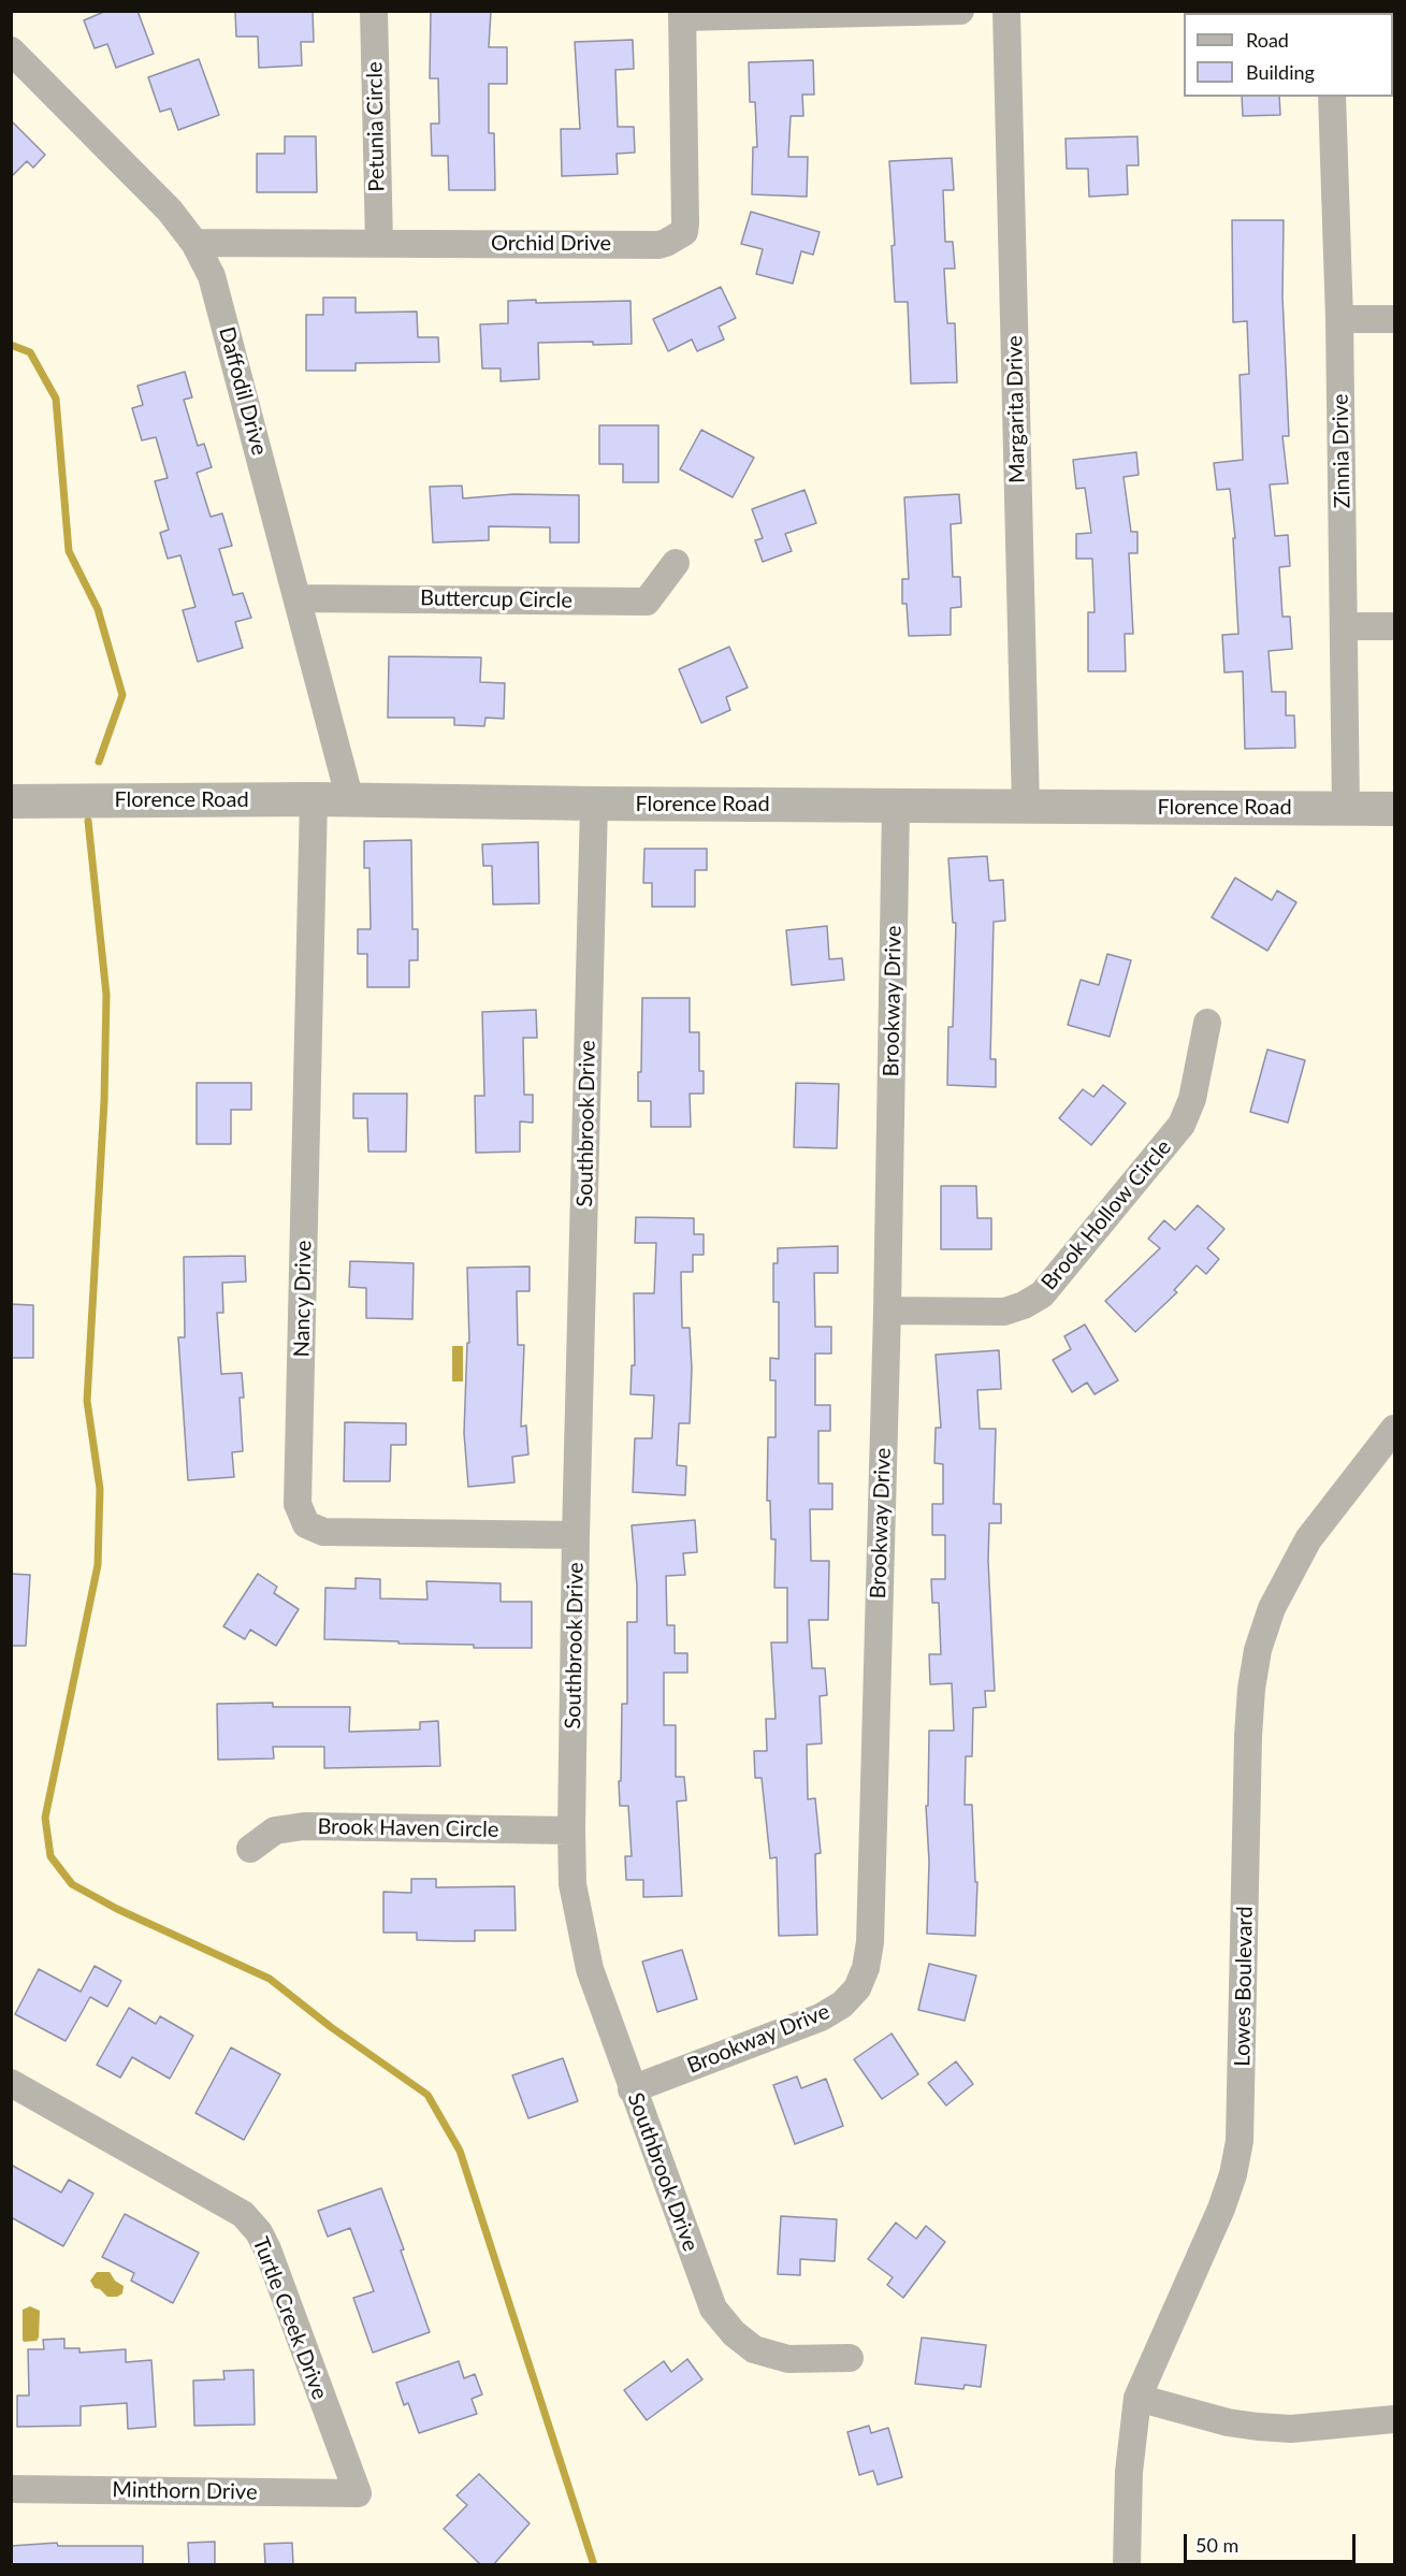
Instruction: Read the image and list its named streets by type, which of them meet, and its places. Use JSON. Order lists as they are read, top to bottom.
{
  "streets": {
    "street": [
      "Petunia Circle",
      "Orchid Drive",
      "Daffodil Drive",
      "Margarita Drive",
      "Zinnia Drive",
      "Buttercup Circle",
      "Florence Road",
      "Brookway Drive",
      "Southbrook Drive",
      "Brook Hollow Circle",
      "Nancy Drive",
      "Brook Haven Circle",
      "Lowes Boulevard",
      "Turtle Creek Drive",
      "Minthorn Drive"
    ]
  },
  "crossings": [
    ["Petunia Circle", "Orchid Drive"],
    ["Orchid Drive", "Daffodil Drive"],
    ["Daffodil Drive", "Buttercup Circle"],
    ["Daffodil Drive", "Florence Road"],
    ["Margarita Drive", "Florence Road"],
    ["Zinnia Drive", "Florence Road"],
    ["Florence Road", "Brookway Drive"],
    ["Florence Road", "Southbrook Drive"],
    ["Florence Road", "Nancy Drive"],
    ["Brookway Drive", "Southbrook Drive"],
    ["Brookway Drive", "Brook Hollow Circle"],
    ["Southbrook Drive", "Nancy Drive"],
    ["Southbrook Drive", "Brook Haven Circle"],
    ["Turtle Creek Drive", "Minthorn Drive"]
  ],
  "legend": ["Road", "Building"],
  "scale_bar": "50 m"
}
